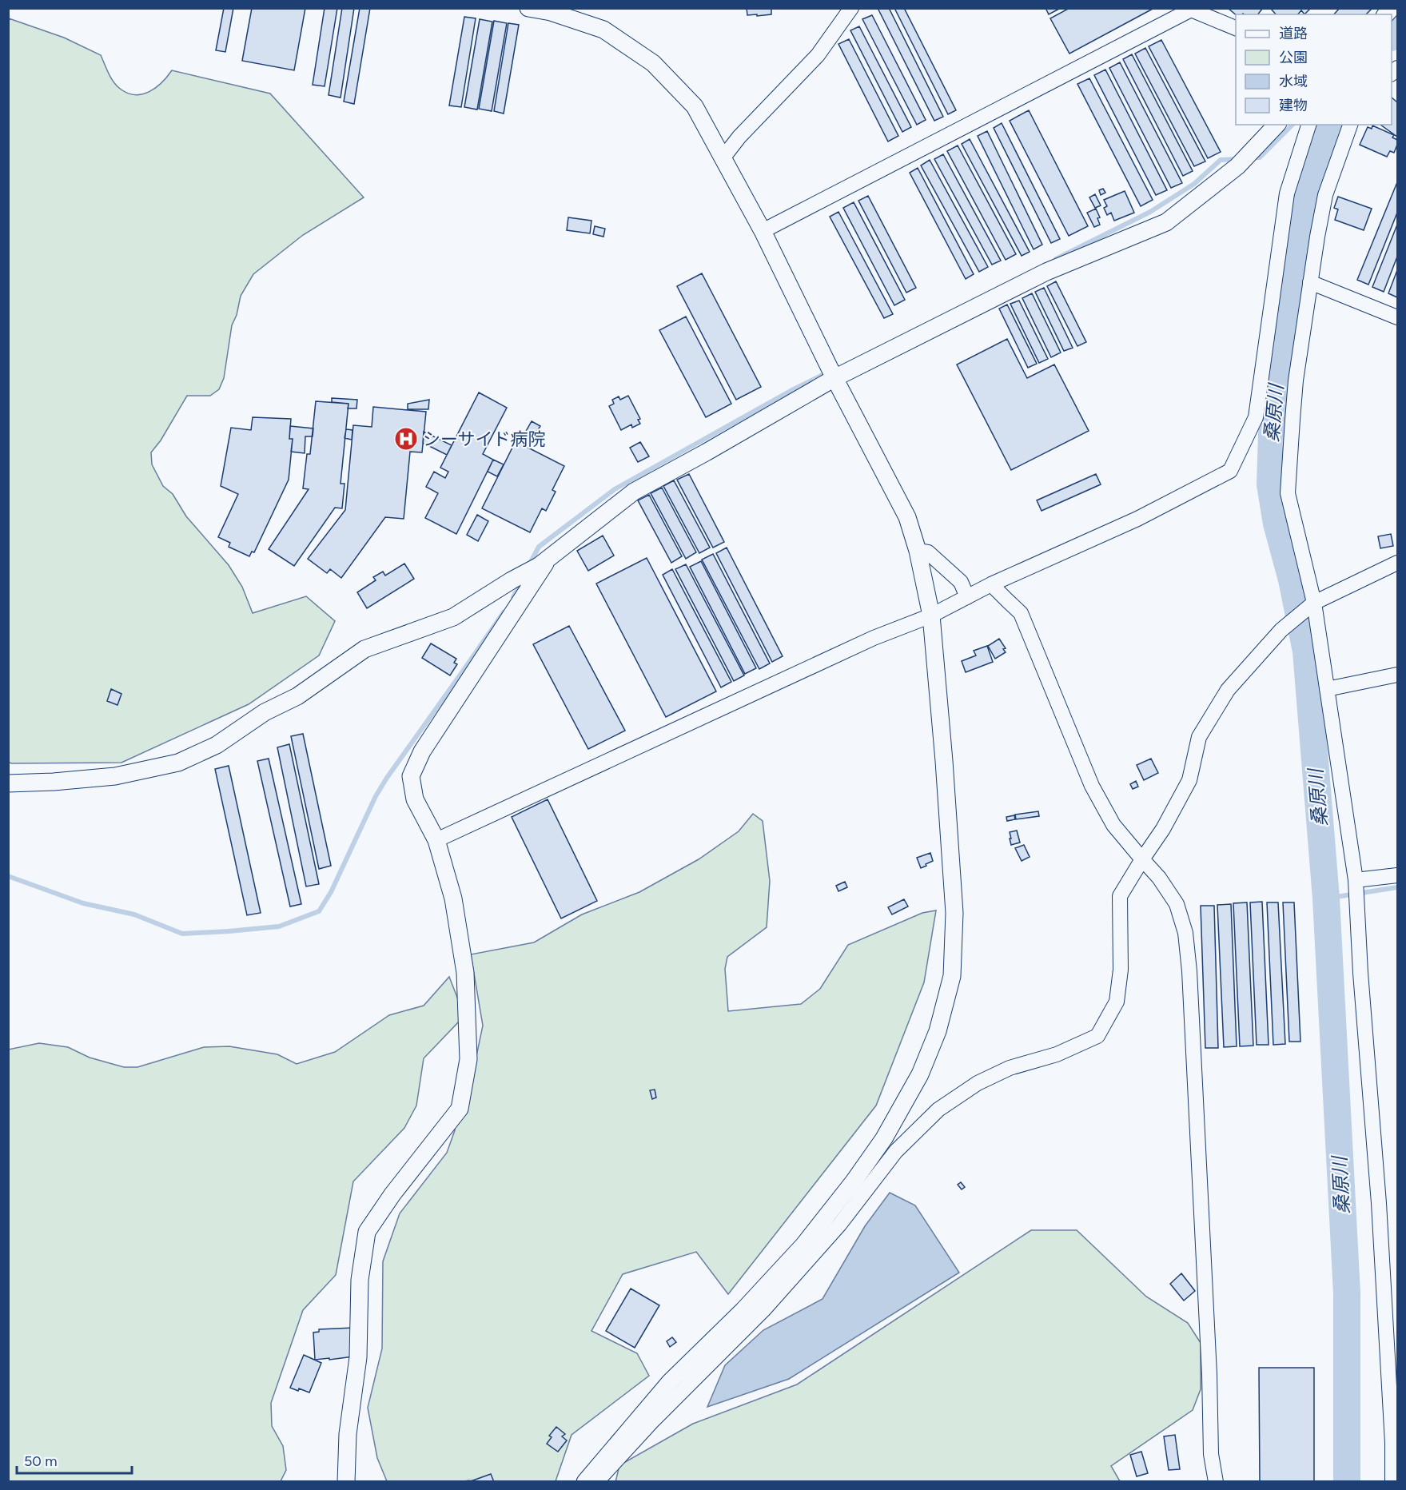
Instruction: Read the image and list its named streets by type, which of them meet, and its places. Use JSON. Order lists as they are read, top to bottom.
{
  "water": ["桑原川"],
  "places": {
    "hospital": ["シーサイド病院"]
  },
  "legend": [
    "道路",
    "公園",
    "水域",
    "建物"
  ],
  "scale_bar": "50 m"
}
